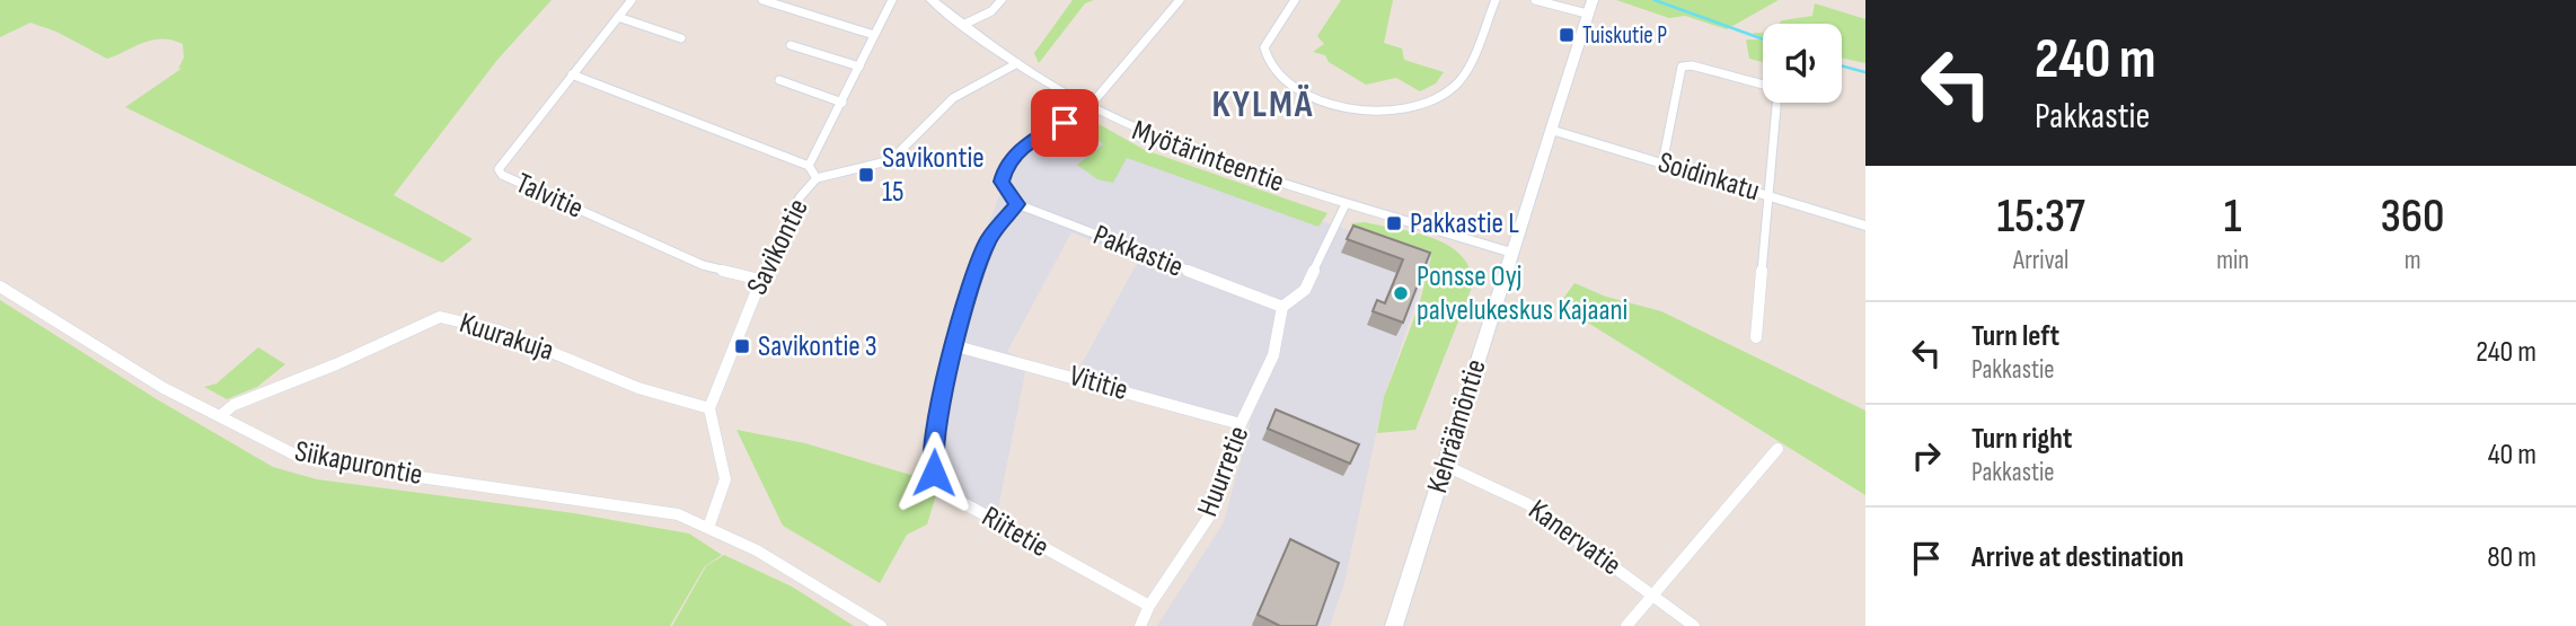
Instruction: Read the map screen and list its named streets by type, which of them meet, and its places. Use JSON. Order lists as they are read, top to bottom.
{
  "streets": {
    "street": [
      "Myötärinteentie",
      "Soidinkatu",
      "Talvitie",
      "Savikontie",
      "Pakkastie",
      "Kuurakuja",
      "Vititie",
      "Kehräämöntie",
      "Siikapurontie",
      "Huurretie",
      "Riitetie",
      "Kanervatie"
    ]
  },
  "crossings": [
    ["Myötärinteentie", "Savikontie"],
    ["Myötärinteentie", "Kehräämöntie"],
    ["Soidinkatu", "Kehräämöntie"],
    ["Talvitie", "Savikontie"],
    ["Savikontie", "Kuurakuja"],
    ["Pakkastie", "Huurretie"],
    ["Pakkastie", "Riitetie"],
    ["Kuurakuja", "Siikapurontie"],
    ["Vititie", "Huurretie"],
    ["Vititie", "Riitetie"],
    ["Kehräämöntie", "Kanervatie"],
    ["Huurretie", "Riitetie"]
  ],
  "districts": ["KYLMÄ"],
  "places": {
    "transit": [
      "Tuiskutie P",
      "Savikontie 15",
      "Pakkastie L",
      "Savikontie 3"
    ],
    "other": ["Ponsse Oyj palvelukeskus Kajaani"]
  },
  "page": {
    "turn": ["240 m", "Pakkastie"],
    "eta": [
      "15:37",
      "Arrival",
      "1",
      "min",
      "360",
      "m"
    ],
    "list": [
      {
        "name": "Turn left",
        "note": "Pakkastie",
        "value": "240 m"
      },
      {
        "name": "Turn right",
        "note": "Pakkastie",
        "value": "40 m"
      },
      {
        "name": "Arrive at destination",
        "value": "80 m"
      }
    ]
  }
}
